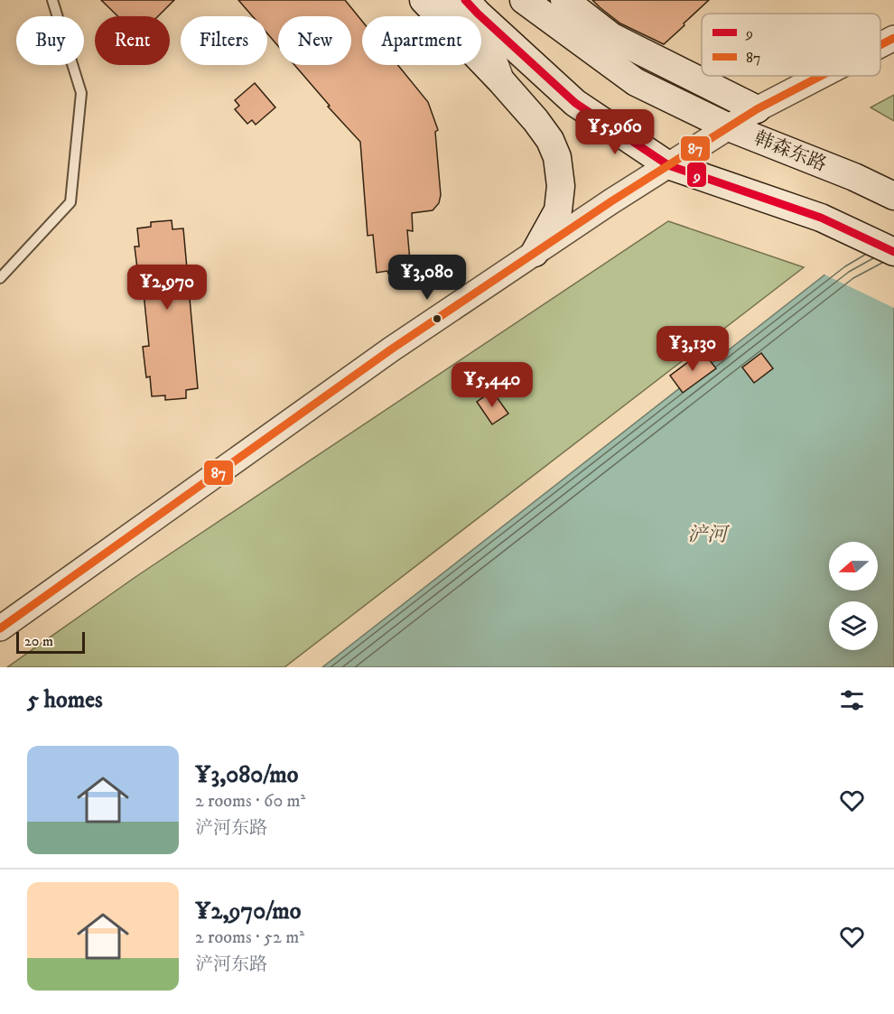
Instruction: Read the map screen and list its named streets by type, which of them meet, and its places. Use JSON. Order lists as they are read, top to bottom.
{
  "streets": {
    "main road": ["韩森东路"]
  },
  "water": ["浐河"],
  "lines": ["transit line 9", "transit line 87"],
  "legend": ["9", "87"],
  "scale_bar": "20 m",
  "north": "left",
  "page": {
    "chip": [
      "Buy",
      "Rent",
      "Filters",
      "New",
      "Apartment"
    ],
    "price": [
      "¥5,960",
      "¥3,080",
      "¥2,970",
      "¥3,130",
      "¥5,440"
    ],
    "scale": "20 m",
    "heading": "5 homes",
    "list": [
      {
        "name": "¥3,080/mo",
        "note": "2 rooms · 60 m² · 浐河东路"
      },
      {
        "name": "¥2,970/mo",
        "note": "2 rooms · 52 m² · 浐河东路"
      }
    ]
  }
}
